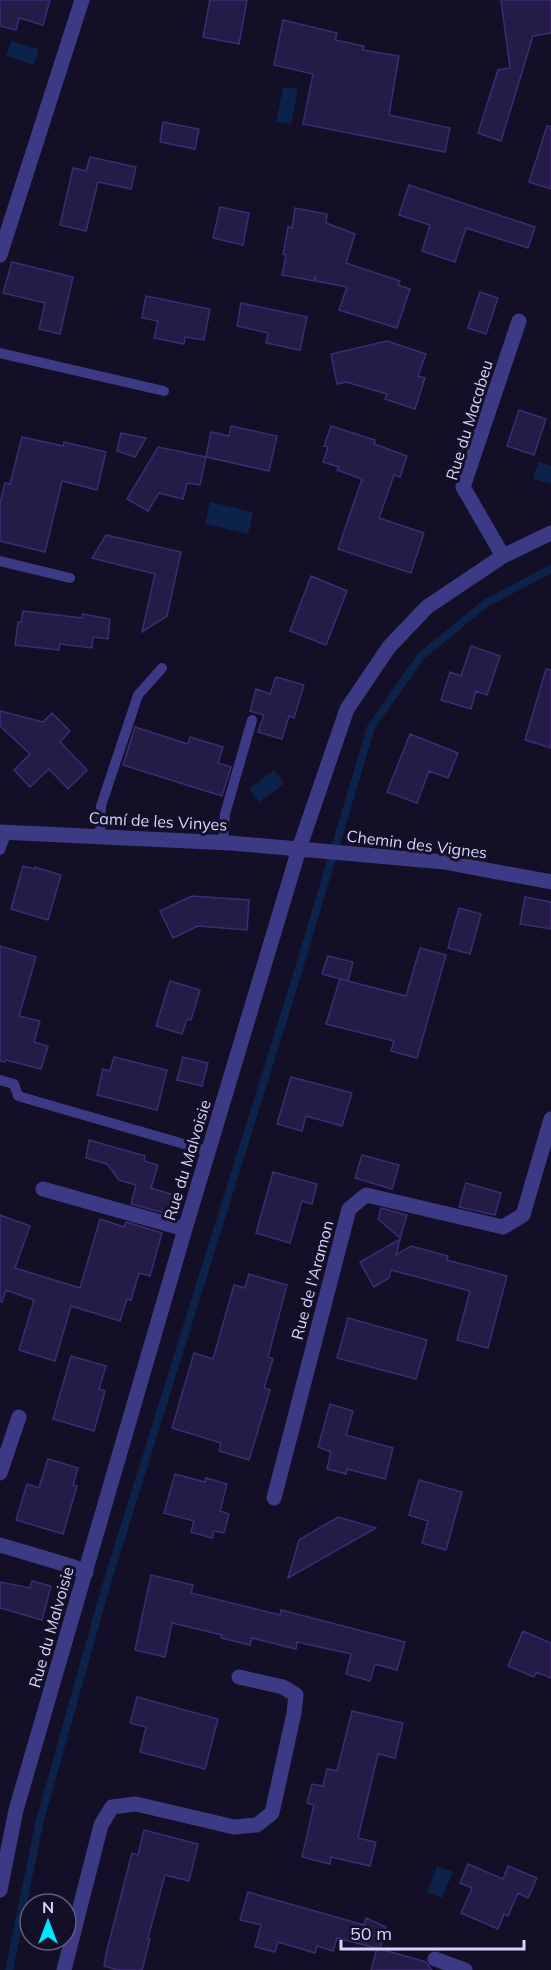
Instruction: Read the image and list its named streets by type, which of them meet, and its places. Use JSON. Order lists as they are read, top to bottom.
{
  "streets": {
    "street": [
      "Rue du Macabeu",
      "Camí de les Vinyes",
      "Chemin des Vignes",
      "Rue du Malvoisie",
      "Rue de l'Aramon"
    ]
  },
  "crossings": [
    ["Rue du Macabeu", "Rue du Malvoisie"],
    ["Camí de les Vinyes", "Chemin des Vignes"],
    ["Camí de les Vinyes", "Rue du Malvoisie"],
    ["Chemin des Vignes", "Rue du Malvoisie"]
  ],
  "scale_bar": "50 m",
  "north": "top"
}
